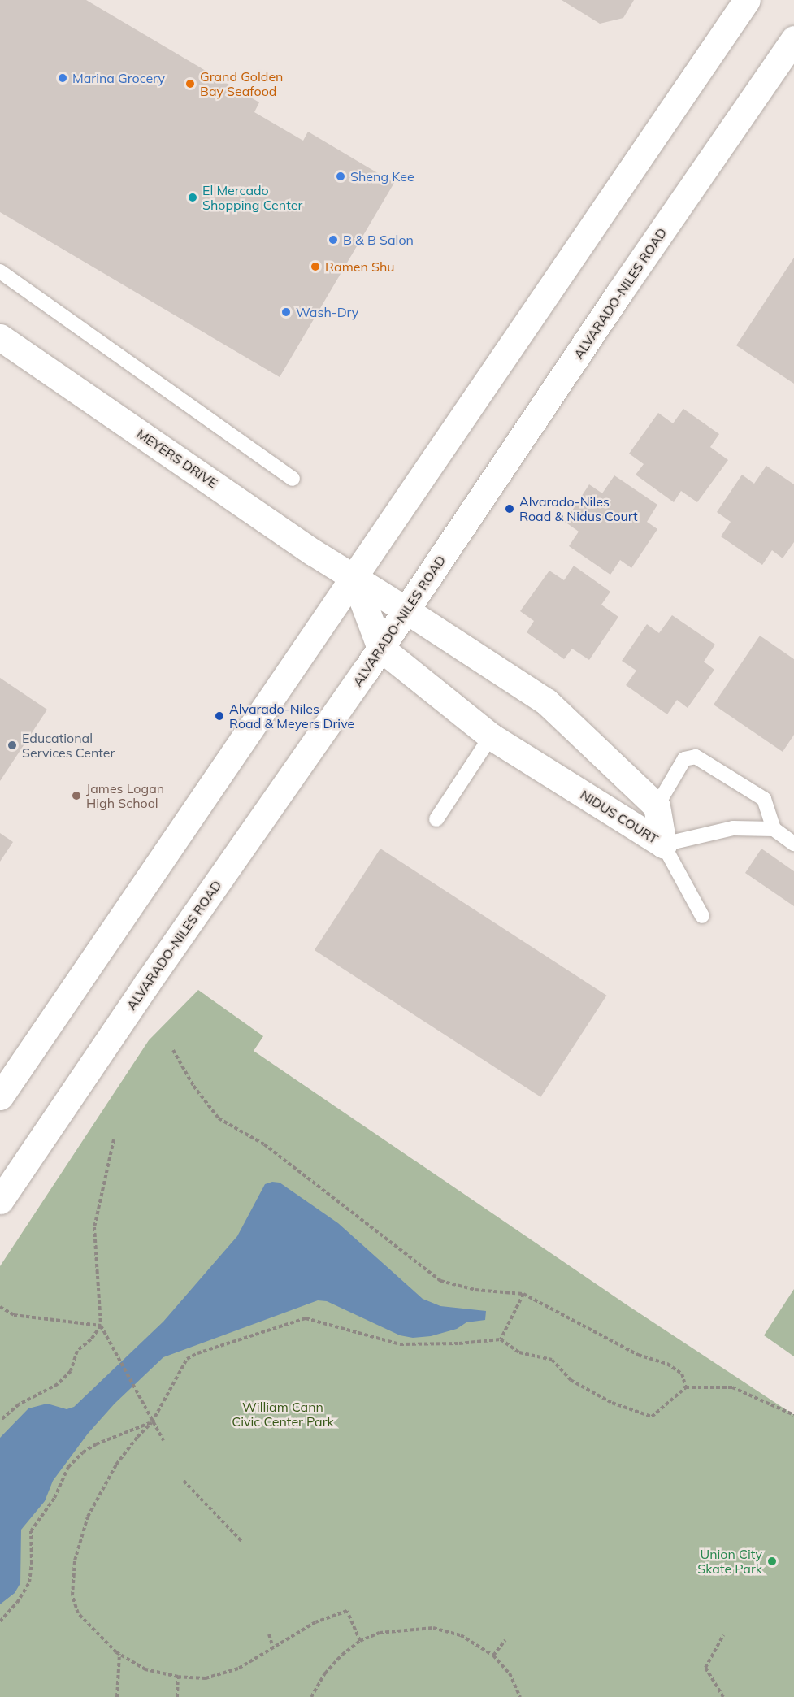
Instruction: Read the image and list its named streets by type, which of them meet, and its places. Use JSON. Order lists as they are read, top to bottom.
{
  "streets": {
    "main road": ["ALVARADO-NILES ROAD", "MEYERS DRIVE", "NIDUS COURT"]
  },
  "crossings": [
    ["ALVARADO-NILES ROAD", "MEYERS DRIVE"],
    ["ALVARADO-NILES ROAD", "NIDUS COURT"]
  ],
  "parks": ["William Cann Civic Center Park"],
  "places": [
    "Marina Grocery",
    "Grand Golden Bay Seafood",
    "Sheng Kee",
    "El Mercado Shopping Center",
    "B & B Salon",
    "Ramen Shu",
    "Wash-Dry",
    "Alvarado-Niles Road & Nidus Court",
    "Alvarado-Niles Road & Meyers Drive",
    "Educational Services Center",
    "James Logan High School",
    "Union City Skate Park"
  ]
}
